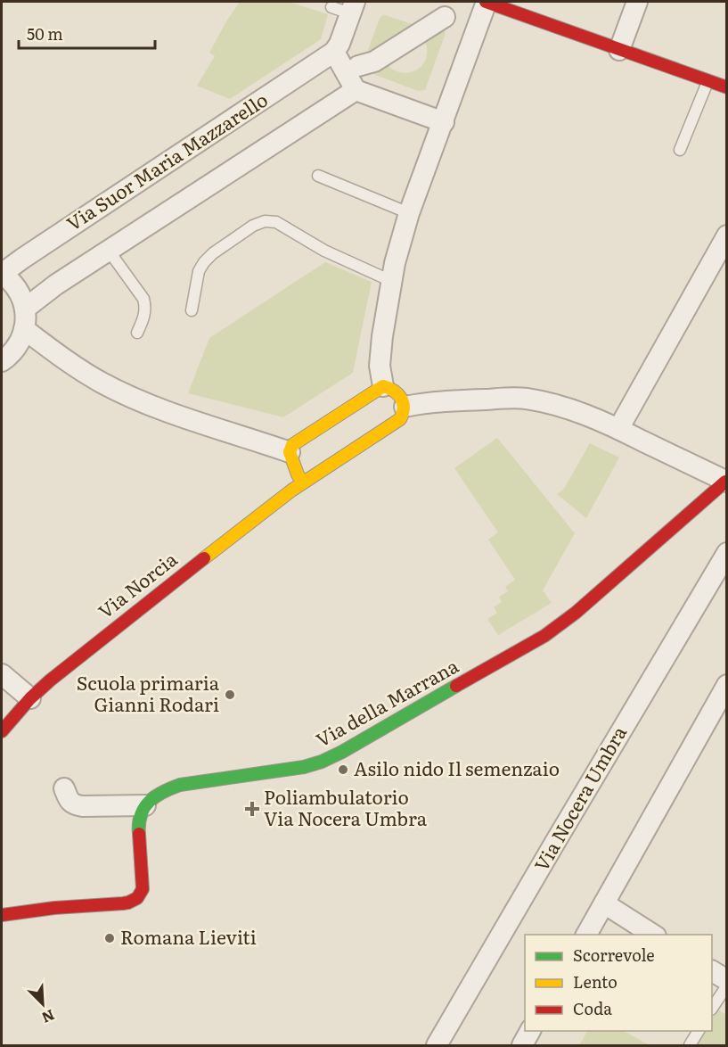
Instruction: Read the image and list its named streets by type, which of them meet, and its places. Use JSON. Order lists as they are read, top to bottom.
{
  "streets": {
    "street": [
      "Via Suor Maria Mazzarello",
      "Via Norcia",
      "Via della Marrana",
      "Via Nocera Umbra"
    ]
  },
  "places": {
    "other": ["Scuola primaria Gianni Rodari", "Asilo nido Il semenzaio", "Romana Lieviti"],
    "health": ["Poliambulatorio Via Nocera Umbra"]
  },
  "legend": ["Scorrevole", "Lento", "Coda"],
  "scale_bar": "50 m",
  "north": "bottom right"
}
